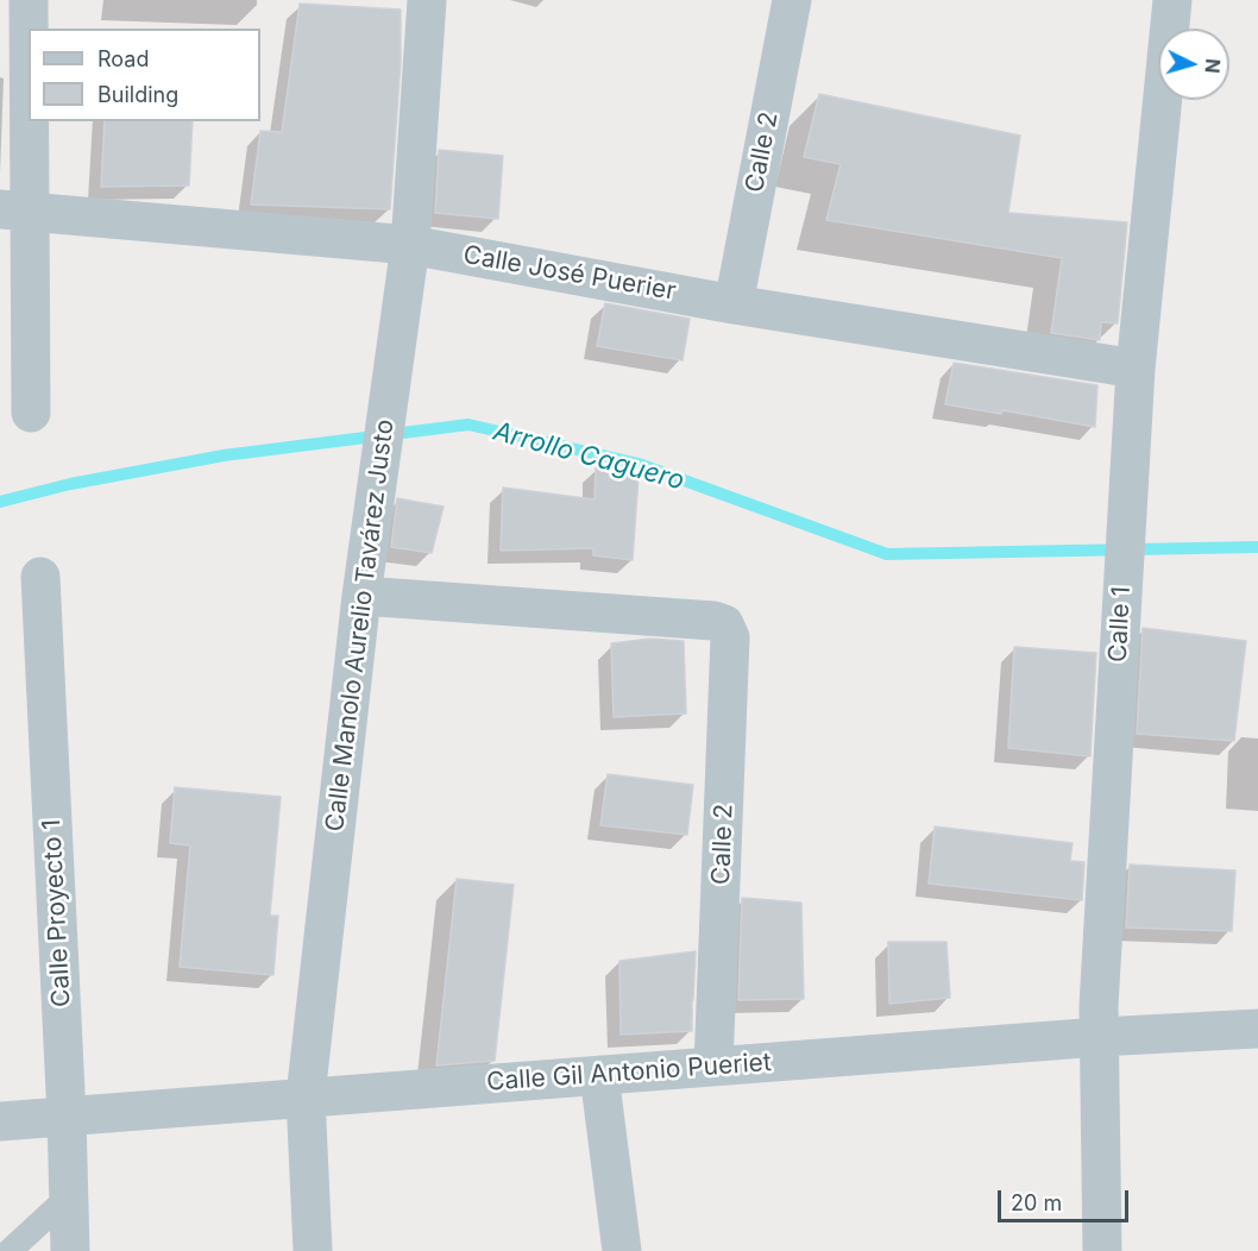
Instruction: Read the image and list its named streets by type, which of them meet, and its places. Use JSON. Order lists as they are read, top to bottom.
{
  "streets": {
    "street": [
      "Calle 2",
      "Calle José Puerier",
      "Calle 1",
      "Calle Manolo Aurelio Tavárez Justo",
      "Calle Proyecto 1",
      "Calle Gil Antonio Pueriet"
    ]
  },
  "crossings": [
    ["Calle 2", "Calle José Puerier"],
    ["Calle 2", "Calle Manolo Aurelio Tavárez Justo"],
    ["Calle 2", "Calle Gil Antonio Pueriet"],
    ["Calle José Puerier", "Calle 1"],
    ["Calle José Puerier", "Calle Manolo Aurelio Tavárez Justo"],
    ["Calle 1", "Calle Gil Antonio Pueriet"],
    ["Calle Manolo Aurelio Tavárez Justo", "Calle Gil Antonio Pueriet"],
    ["Calle Proyecto 1", "Calle Gil Antonio Pueriet"]
  ],
  "water": ["Arrollo Caguero"],
  "legend": ["Road", "Building"],
  "scale_bar": "20 m",
  "north": "right"
}
